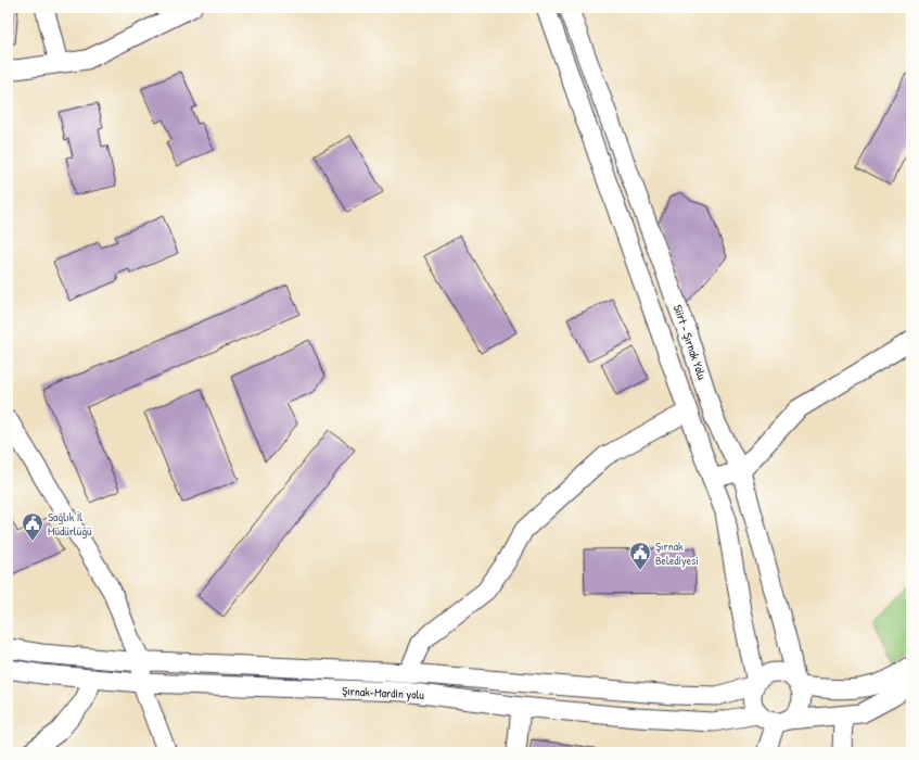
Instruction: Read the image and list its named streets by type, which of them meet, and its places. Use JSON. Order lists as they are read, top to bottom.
{
  "streets": {
    "street": ["Siirt - Şırnak Yolu", "Şırnak-Mardin yolu"]
  },
  "crossings": [
    ["Siirt - Şırnak Yolu", "Şırnak-Mardin yolu"]
  ],
  "places": {
    "public building": ["Sağlık İl Müdürlüğü", "Şırnak Belediyesi"]
  }
}
